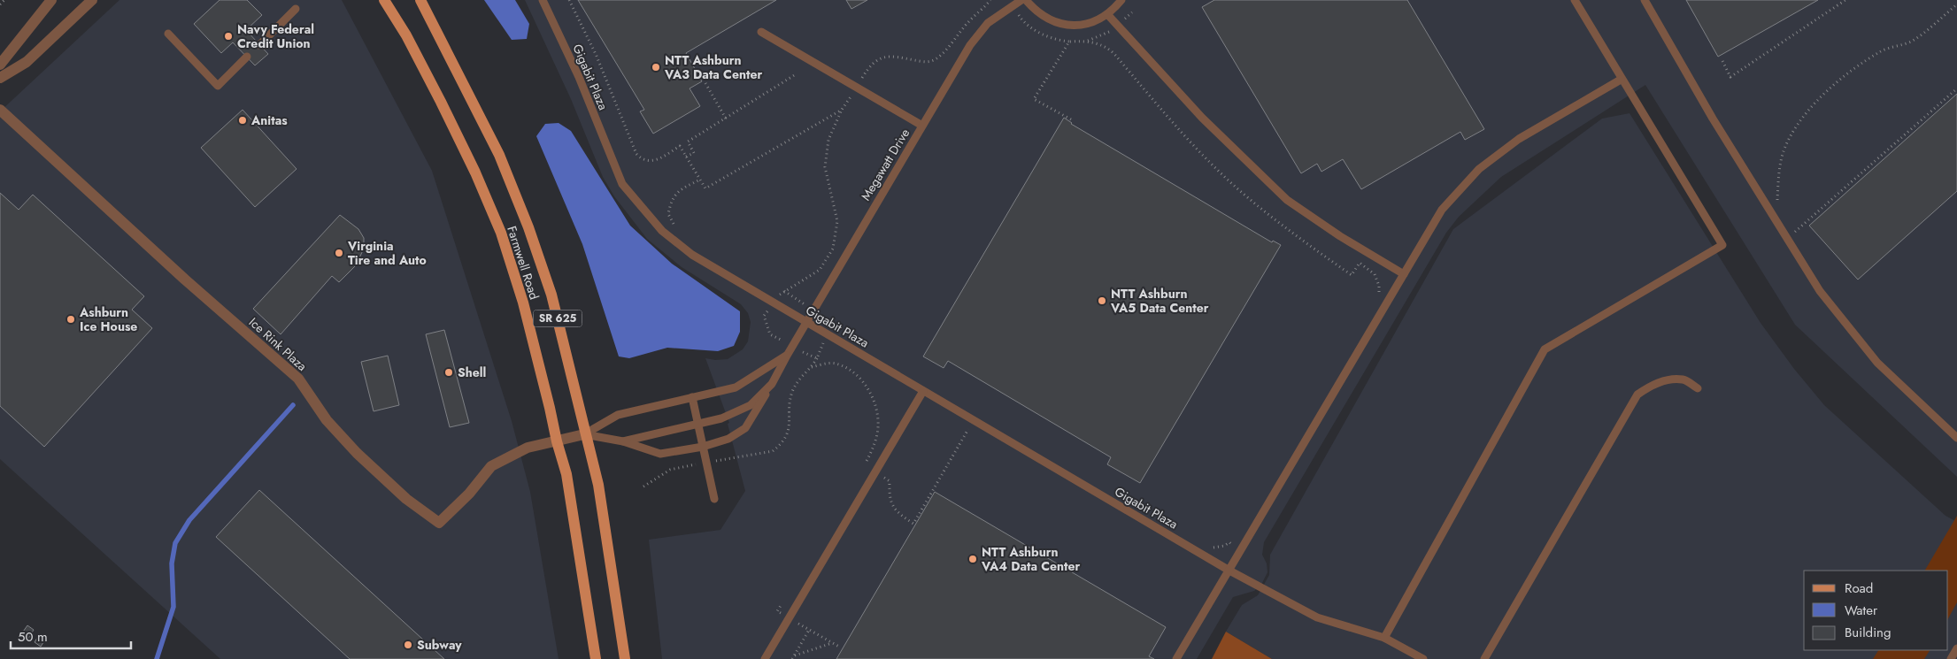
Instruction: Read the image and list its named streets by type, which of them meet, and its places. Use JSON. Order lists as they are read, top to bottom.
{
  "streets": {
    "main road": ["Farmwell Road", "SR 625"],
    "street": ["Ice Rink Plaza"],
    "lane": ["Gigabit Plaza", "Megawatt Drive"]
  },
  "crossings": [
    ["Gigabit Plaza", "Megawatt Drive"],
    ["Farmwell Road", "Ice Rink Plaza"]
  ],
  "places": [
    "Navy Federal Credit Union",
    "NTT Ashburn VA3 Data Center",
    "Anitas",
    "Virginia Tire and Auto",
    "NTT Ashburn VA5 Data Center",
    "Ashburn Ice House",
    "Shell",
    "NTT Ashburn VA4 Data Center",
    "Subway"
  ],
  "legend": ["Road", "Water", "Building"],
  "scale_bar": "50 m"
}
